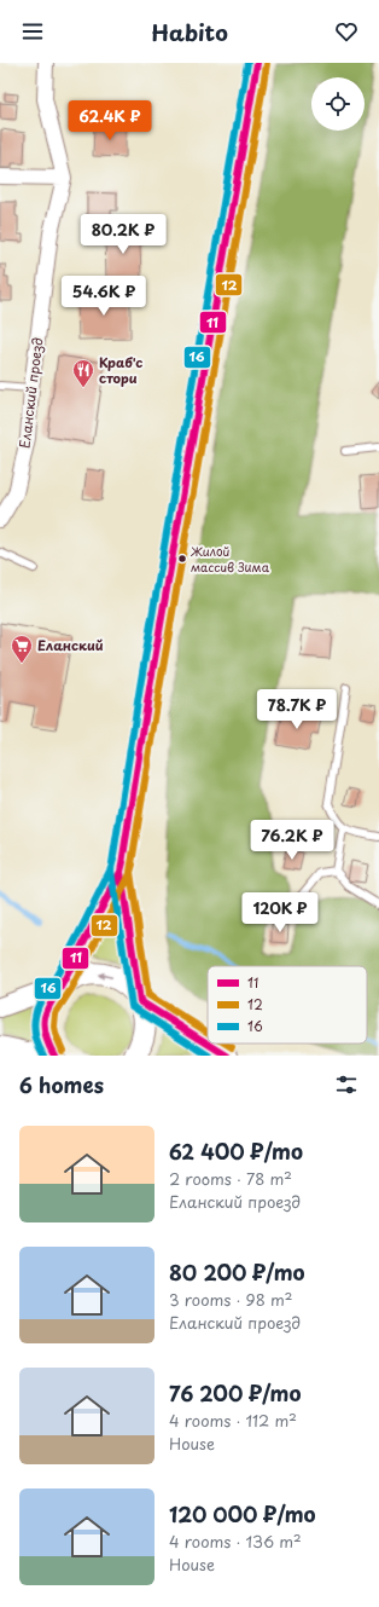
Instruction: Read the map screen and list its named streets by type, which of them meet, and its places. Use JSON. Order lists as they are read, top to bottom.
{
  "streets": {
    "street": ["Еланский проезд"]
  },
  "places": {
    "restaurant": ["Краб'с стори"],
    "other": ["Жилой массив Зима"],
    "supermarket": ["Еланский"]
  },
  "lines": ["transit line 11", "transit line 16", "transit line 12"],
  "legend": ["11", "12", "16"],
  "page": {
    "header": "Habito",
    "price": [
      "62.4K ₽",
      "80.2K ₽",
      "54.6K ₽",
      "78.7K ₽",
      "76.2K ₽",
      "120K ₽"
    ],
    "heading": "6 homes",
    "list": [
      {
        "name": "62 400 ₽/mo",
        "note": "2 rooms · 78 m² · Еланский проезд"
      },
      {
        "name": "80 200 ₽/mo",
        "note": "3 rooms · 98 m² · Еланский проезд"
      },
      {
        "name": "76 200 ₽/mo",
        "note": "4 rooms · 112 m² · House"
      },
      {
        "name": "120 000 ₽/mo",
        "note": "4 rooms · 136 m² · House"
      }
    ]
  }
}
